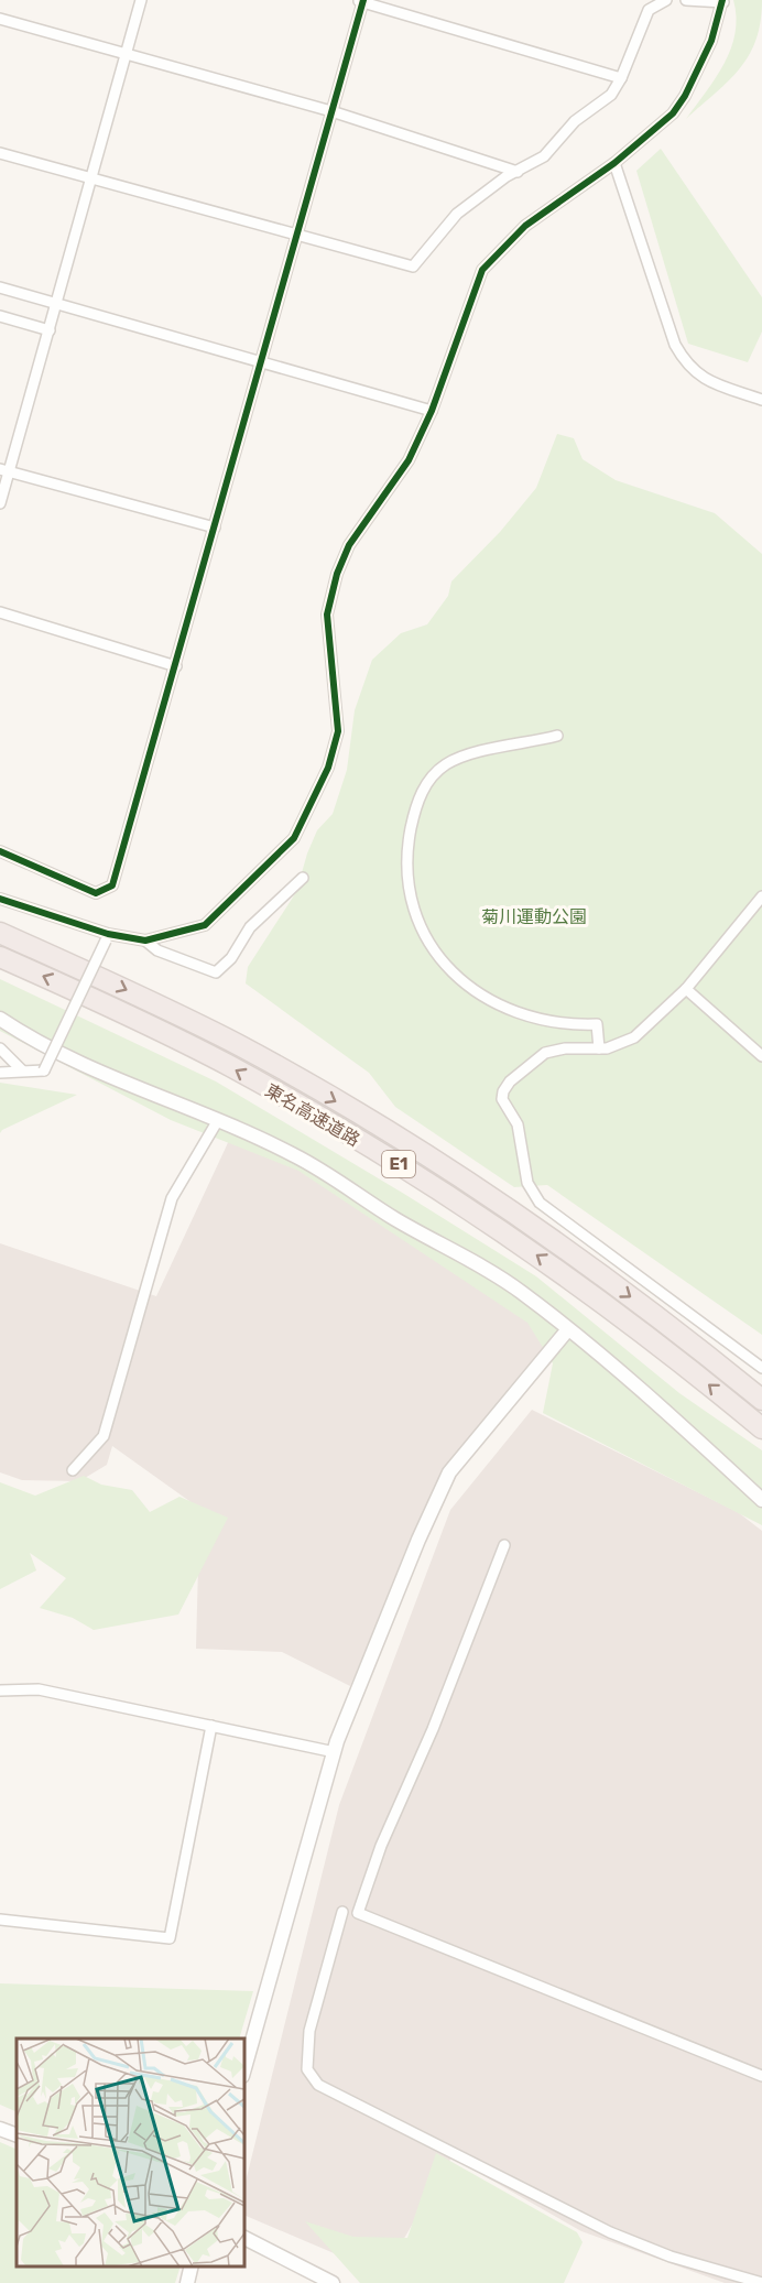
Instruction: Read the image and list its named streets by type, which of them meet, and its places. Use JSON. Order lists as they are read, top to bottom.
{
  "streets": {
    "highway": ["東名高速道路", "E1"]
  },
  "parks": ["菊川運動公園"]
}
